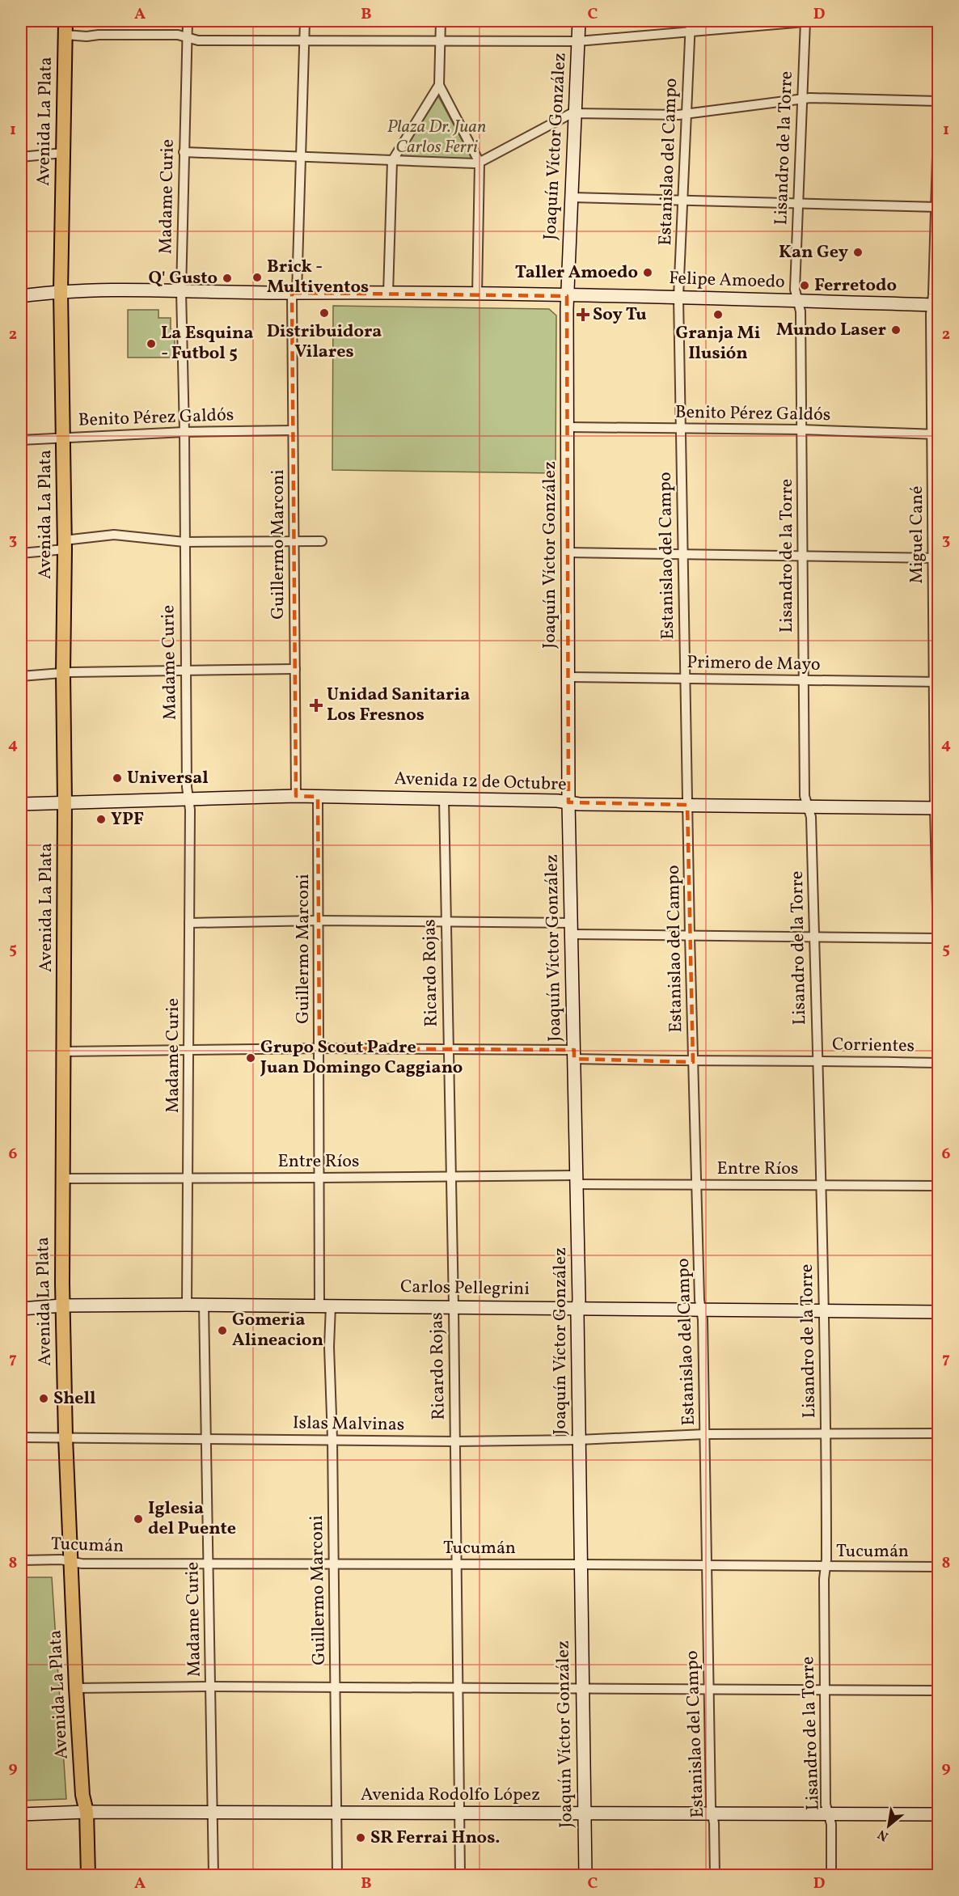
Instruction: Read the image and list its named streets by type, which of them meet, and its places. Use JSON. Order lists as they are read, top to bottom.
{
  "streets": {
    "main road": ["Avenida La Plata"],
    "street": [
      "Joaquín Víctor González",
      "Lisandro de la Torre",
      "Estanislao del Campo",
      "Madame Curie",
      "Felipe Amoedo",
      "Benito Pérez Galdós",
      "Miguel Cané",
      "Guillermo Marconi",
      "Primero de Mayo",
      "Avenida 12 de Octubre",
      "Ricardo Rojas",
      "Corrientes",
      "Entre Ríos",
      "Carlos Pellegrini",
      "Islas Malvinas",
      "Tucumán",
      "Avenida Rodolfo López"
    ]
  },
  "crossings": [
    ["Avenida La Plata", "Felipe Amoedo"],
    ["Avenida La Plata", "Benito Pérez Galdós"],
    ["Avenida La Plata", "Avenida 12 de Octubre"],
    ["Avenida La Plata", "Corrientes"],
    ["Avenida La Plata", "Entre Ríos"],
    ["Avenida La Plata", "Carlos Pellegrini"],
    ["Avenida La Plata", "Islas Malvinas"],
    ["Avenida La Plata", "Tucumán"],
    ["Avenida La Plata", "Avenida Rodolfo López"],
    ["Joaquín Víctor González", "Felipe Amoedo"],
    ["Joaquín Víctor González", "Benito Pérez Galdós"],
    ["Joaquín Víctor González", "Primero de Mayo"],
    ["Joaquín Víctor González", "Avenida 12 de Octubre"],
    ["Joaquín Víctor González", "Corrientes"],
    ["Joaquín Víctor González", "Entre Ríos"],
    ["Joaquín Víctor González", "Carlos Pellegrini"],
    ["Joaquín Víctor González", "Islas Malvinas"],
    ["Joaquín Víctor González", "Tucumán"],
    ["Joaquín Víctor González", "Avenida Rodolfo López"],
    ["Lisandro de la Torre", "Felipe Amoedo"],
    ["Lisandro de la Torre", "Benito Pérez Galdós"],
    ["Lisandro de la Torre", "Primero de Mayo"],
    ["Lisandro de la Torre", "Avenida 12 de Octubre"],
    ["Lisandro de la Torre", "Corrientes"],
    ["Lisandro de la Torre", "Entre Ríos"],
    ["Lisandro de la Torre", "Carlos Pellegrini"],
    ["Lisandro de la Torre", "Islas Malvinas"],
    ["Lisandro de la Torre", "Tucumán"],
    ["Lisandro de la Torre", "Avenida Rodolfo López"],
    ["Estanislao del Campo", "Felipe Amoedo"],
    ["Estanislao del Campo", "Benito Pérez Galdós"],
    ["Estanislao del Campo", "Primero de Mayo"],
    ["Estanislao del Campo", "Avenida 12 de Octubre"],
    ["Estanislao del Campo", "Corrientes"],
    ["Estanislao del Campo", "Entre Ríos"],
    ["Estanislao del Campo", "Carlos Pellegrini"],
    ["Estanislao del Campo", "Islas Malvinas"],
    ["Estanislao del Campo", "Tucumán"],
    ["Estanislao del Campo", "Avenida Rodolfo López"],
    ["Madame Curie", "Felipe Amoedo"],
    ["Madame Curie", "Benito Pérez Galdós"],
    ["Madame Curie", "Avenida 12 de Octubre"],
    ["Madame Curie", "Corrientes"],
    ["Madame Curie", "Entre Ríos"],
    ["Madame Curie", "Carlos Pellegrini"],
    ["Madame Curie", "Islas Malvinas"],
    ["Madame Curie", "Tucumán"],
    ["Madame Curie", "Avenida Rodolfo López"],
    ["Felipe Amoedo", "Miguel Cané"],
    ["Felipe Amoedo", "Guillermo Marconi"],
    ["Benito Pérez Galdós", "Miguel Cané"],
    ["Benito Pérez Galdós", "Guillermo Marconi"],
    ["Miguel Cané", "Primero de Mayo"],
    ["Miguel Cané", "Avenida 12 de Octubre"],
    ["Guillermo Marconi", "Avenida 12 de Octubre"],
    ["Guillermo Marconi", "Corrientes"],
    ["Guillermo Marconi", "Entre Ríos"],
    ["Guillermo Marconi", "Carlos Pellegrini"],
    ["Guillermo Marconi", "Islas Malvinas"],
    ["Guillermo Marconi", "Tucumán"],
    ["Guillermo Marconi", "Avenida Rodolfo López"],
    ["Avenida 12 de Octubre", "Ricardo Rojas"],
    ["Ricardo Rojas", "Corrientes"],
    ["Ricardo Rojas", "Entre Ríos"],
    ["Ricardo Rojas", "Carlos Pellegrini"],
    ["Ricardo Rojas", "Islas Malvinas"],
    ["Ricardo Rojas", "Tucumán"],
    ["Ricardo Rojas", "Avenida Rodolfo López"]
  ],
  "parks": ["Plaza Dr. Juan Carlos Ferri"],
  "places": {
    "other": [
      "Kan Gey",
      "Taller Amoedo",
      "Brick - Multiventos",
      "Q' Gusto",
      "Ferretodo",
      "Distribuidora Vilares",
      "Granja Mi Ilusión",
      "Mundo Laser",
      "La Esquina - Futbol 5",
      "Universal",
      "YPF",
      "Grupo Scout Padre Juan Domingo Caggiano",
      "Gomeria Alineacion",
      "Shell",
      "Iglesia del Puente",
      "SR Ferrai Hnos."
    ],
    "health": ["Soy Tu", "Unidad Sanitaria Los Fresnos"]
  },
  "north": "bottom left",
  "grid": {
    "columns": [
      "A",
      "B",
      "C",
      "D"
    ],
    "rows": [
      "1",
      "2",
      "3",
      "4",
      "5",
      "6",
      "7",
      "8",
      "9"
    ]
  }
}
